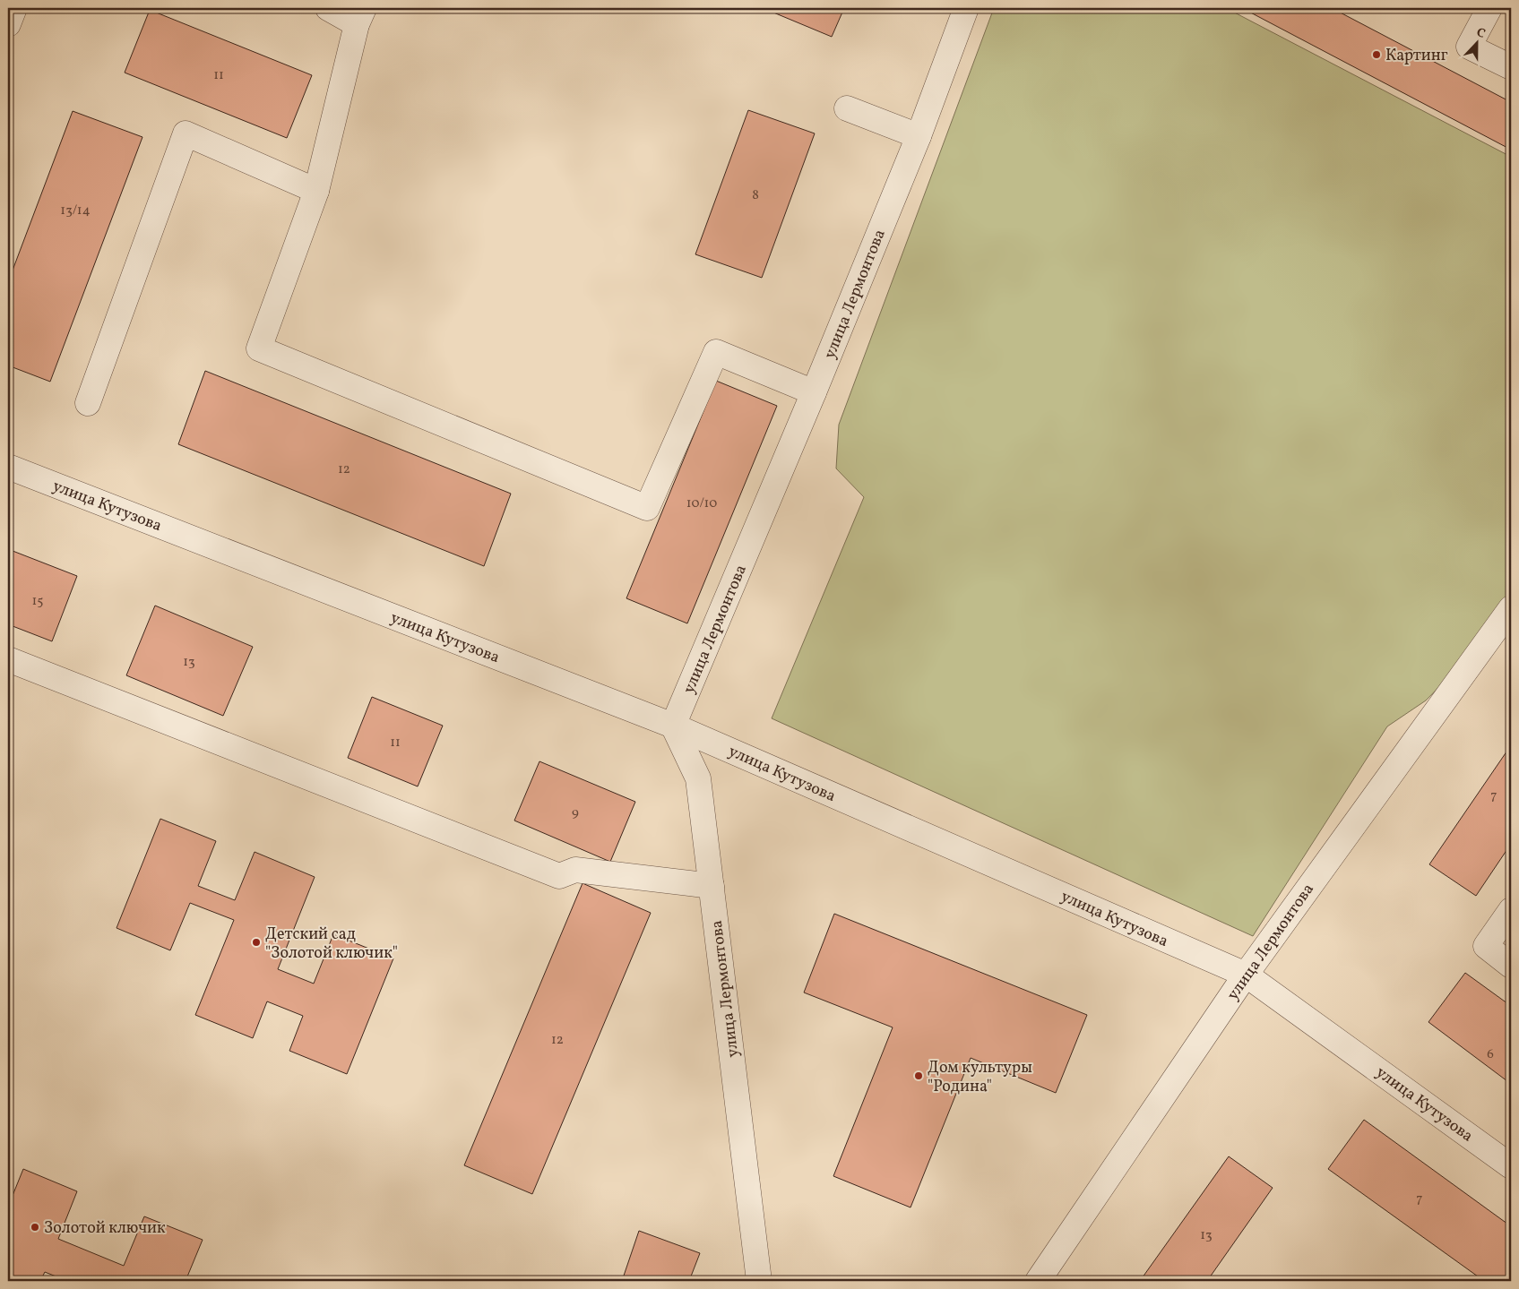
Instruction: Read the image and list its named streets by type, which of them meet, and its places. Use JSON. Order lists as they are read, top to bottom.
{
  "streets": {
    "street": ["улица Лермонтова", "улица Кутузова"]
  },
  "crossings": [
    ["улица Лермонтова", "улица Кутузова"]
  ],
  "places": [
    "Картинг",
    "Детский сад \"Золотой ключик\"",
    "Дом культуры \"Родина\"",
    "Золотой ключик"
  ],
  "house_numbers": [
    "11",
    "8",
    "13/14",
    "12",
    "10/10",
    "15",
    "13",
    "11",
    "7",
    "9",
    "12",
    "6",
    "7",
    "13"
  ],
  "north": "top"
}
